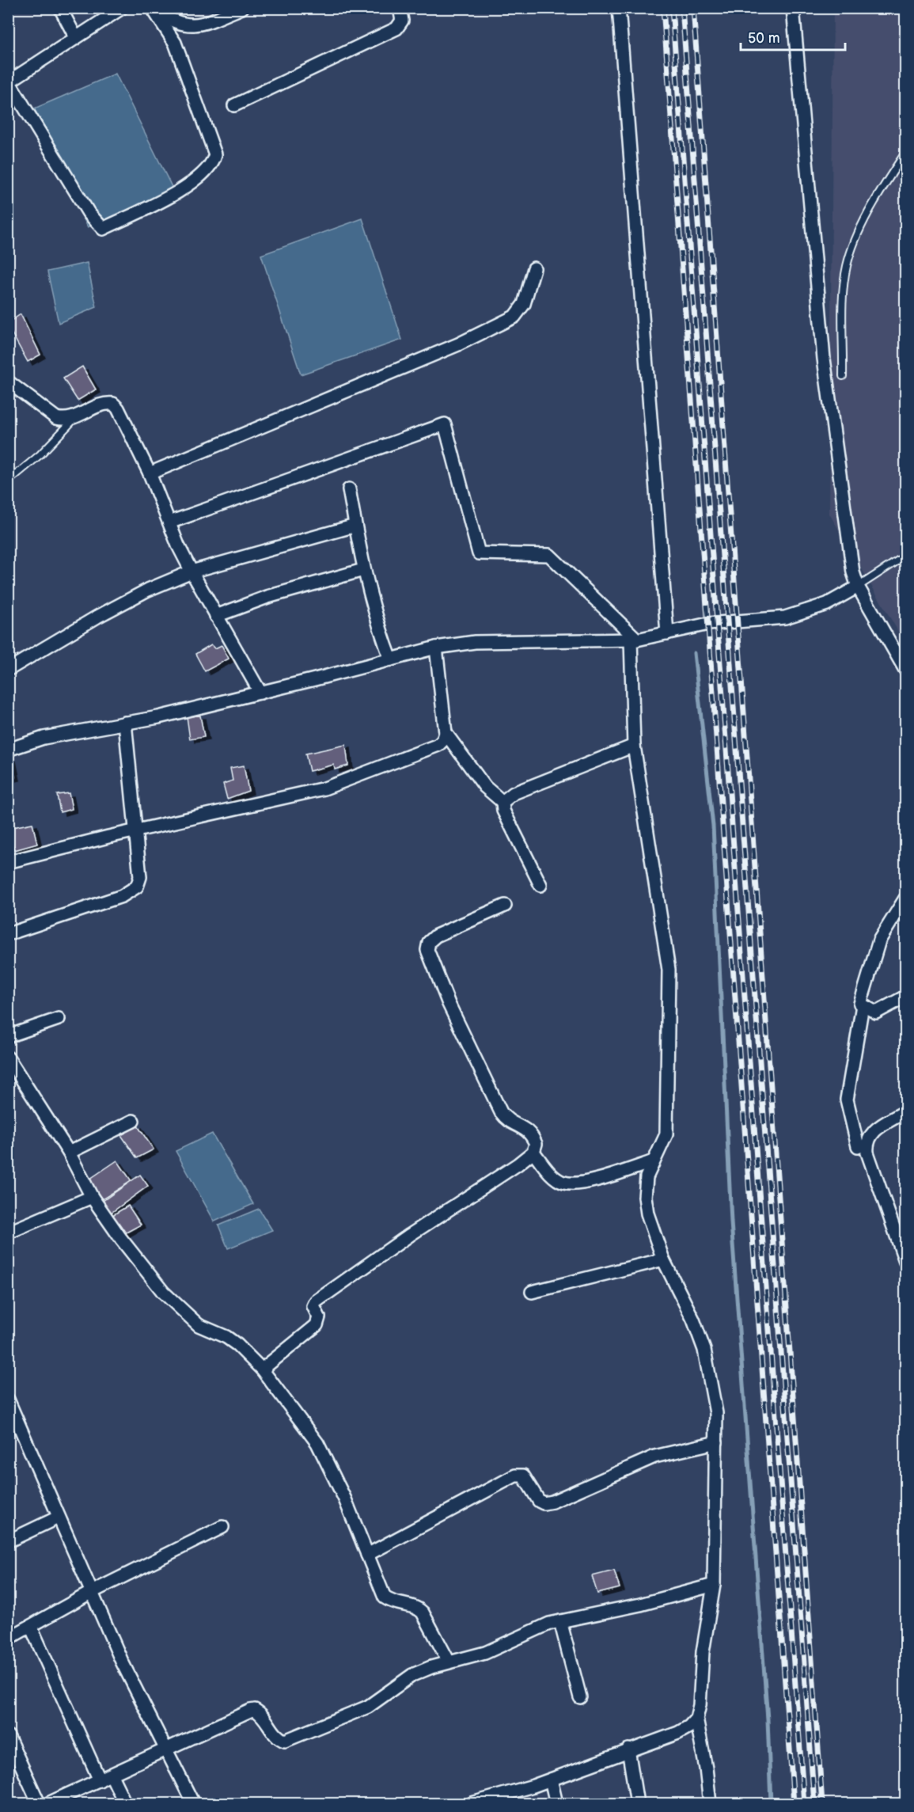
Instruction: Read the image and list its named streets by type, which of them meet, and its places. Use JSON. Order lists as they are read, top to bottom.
{
  "scale_bar": "50 m"
}
